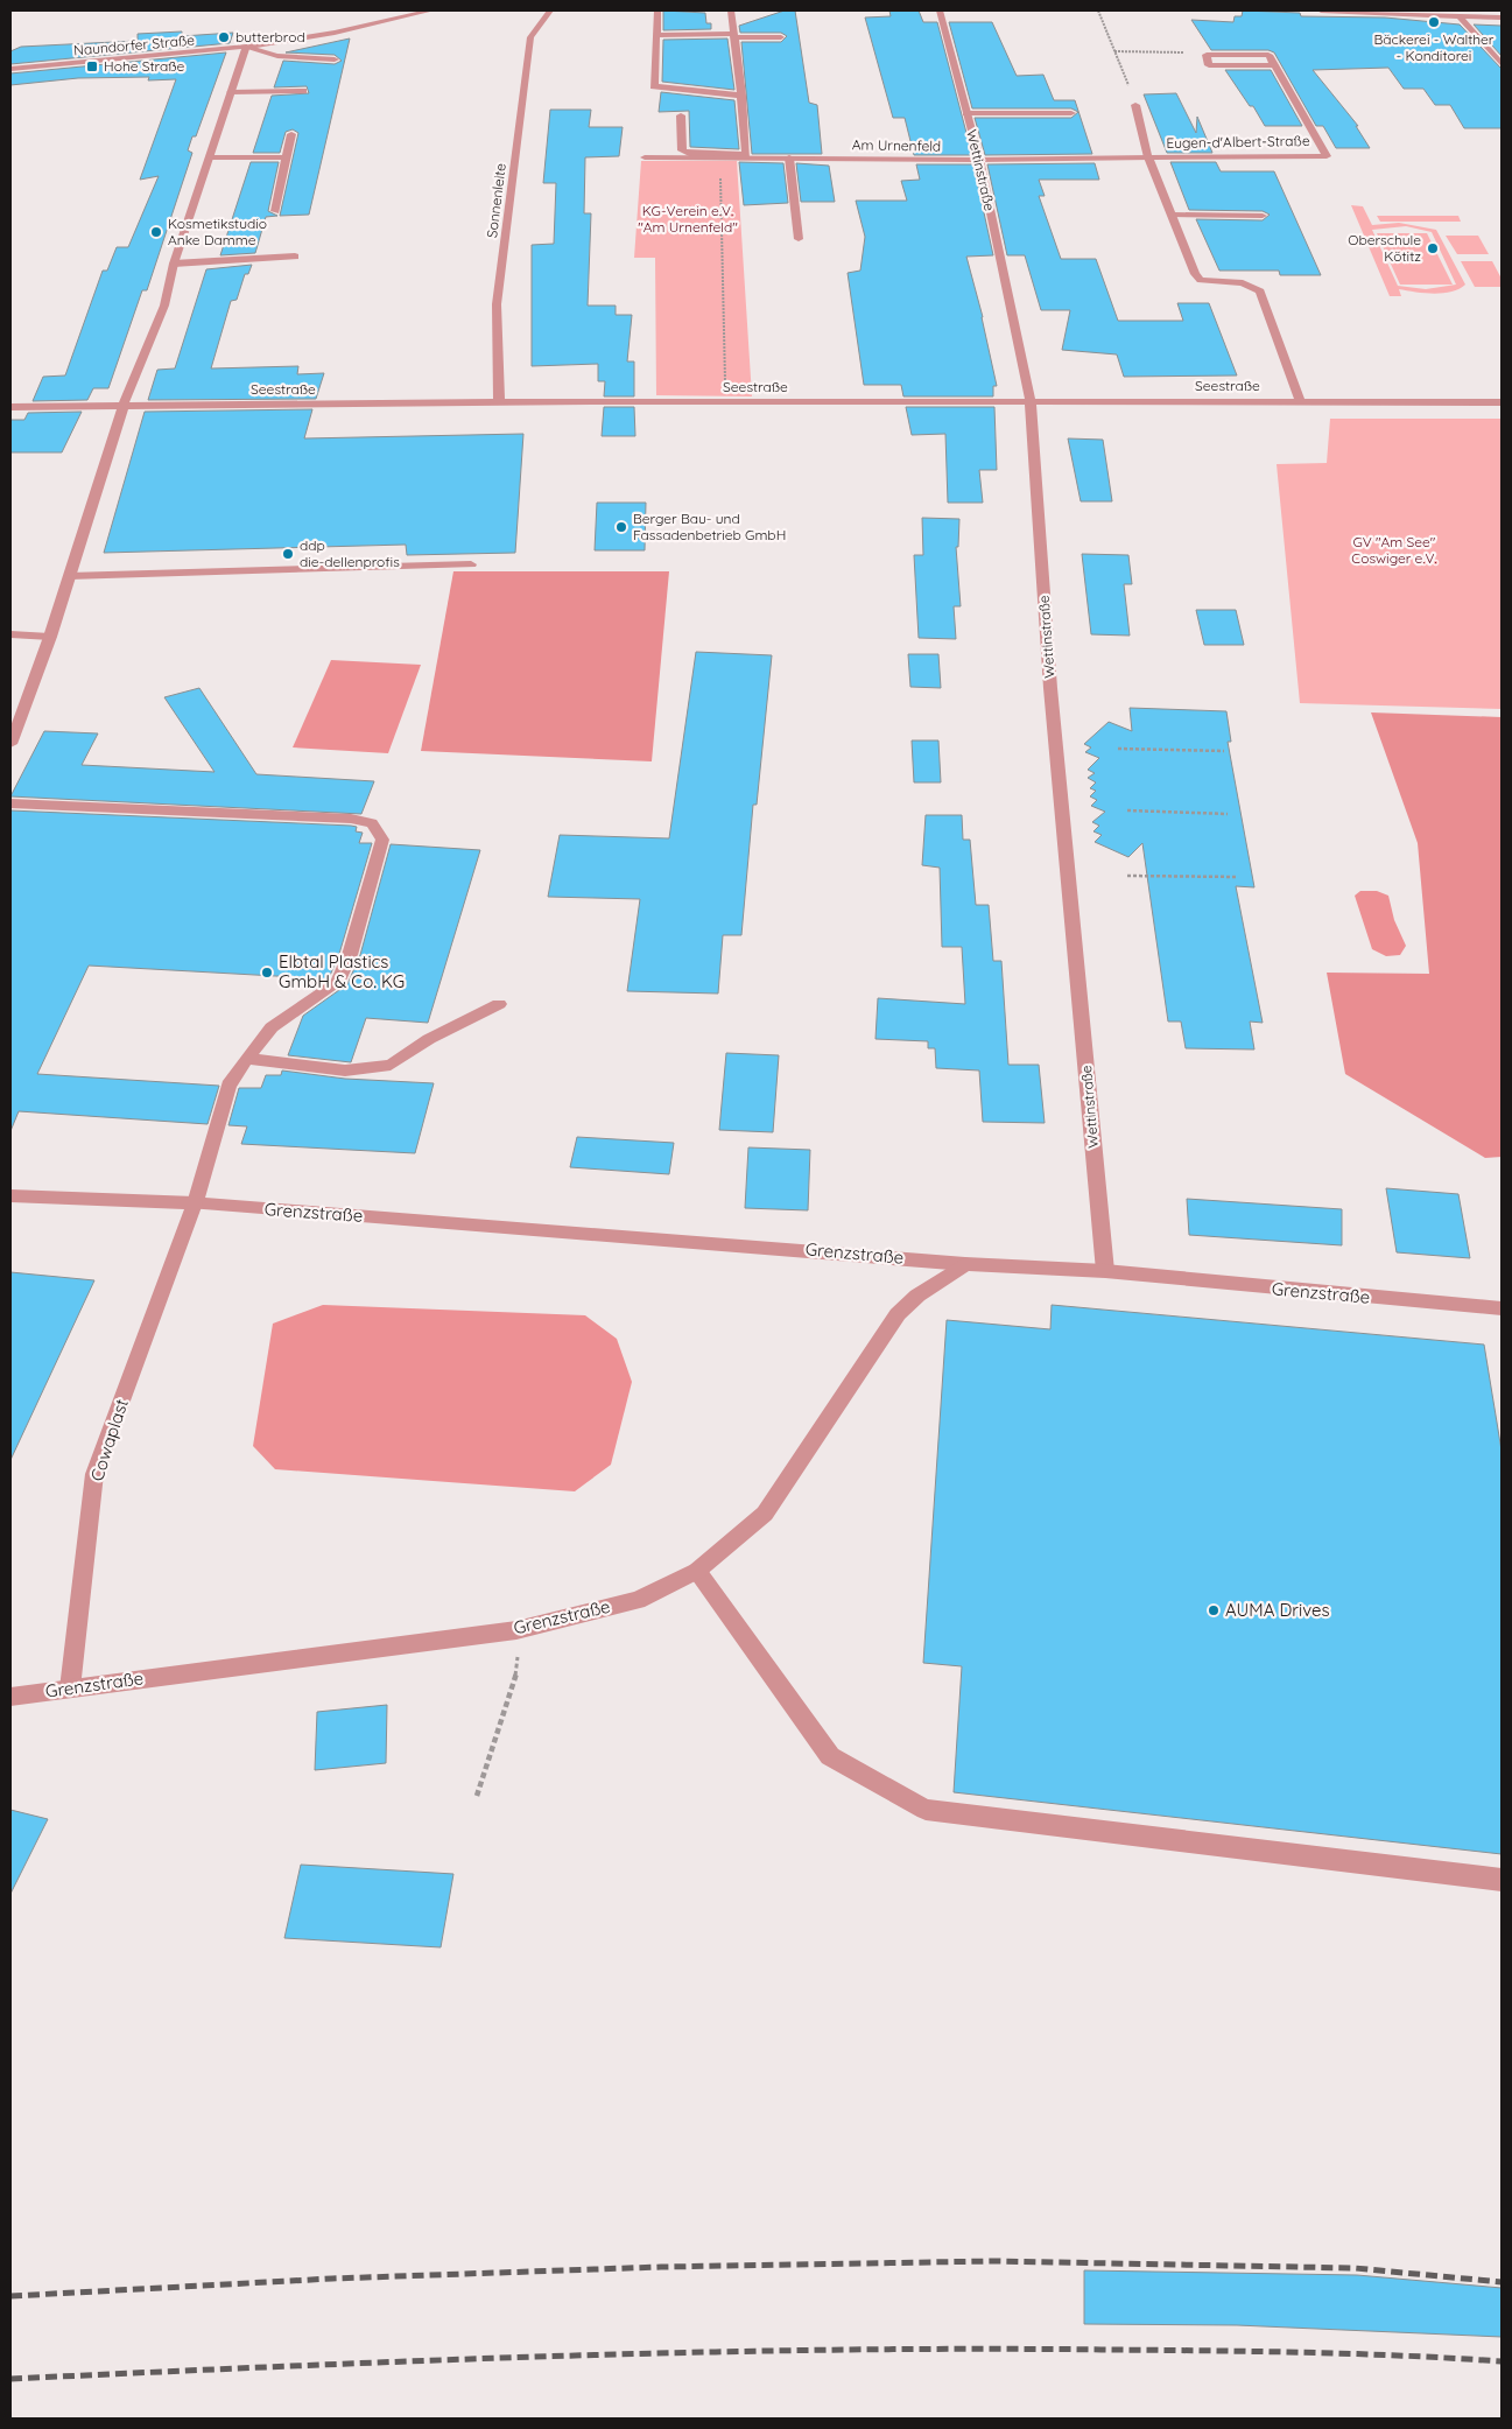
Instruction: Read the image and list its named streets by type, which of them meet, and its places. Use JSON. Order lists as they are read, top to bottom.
{
  "streets": {
    "street": [
      "Naundorfer Straße",
      "Eugen-d'Albert-Straße",
      "Am Urnenfeld",
      "Wettinstraße",
      "Sonnenleite",
      "Seestraße",
      "Grenzstraße",
      "Cowaplast"
    ]
  },
  "crossings": [
    ["Eugen-d'Albert-Straße", "Am Urnenfeld"],
    ["Eugen-d'Albert-Straße", "Seestraße"],
    ["Am Urnenfeld", "Wettinstraße"],
    ["Wettinstraße", "Seestraße"],
    ["Wettinstraße", "Grenzstraße"],
    ["Sonnenleite", "Seestraße"],
    ["Grenzstraße", "Cowaplast"]
  ],
  "parks": ["KG-Verein e.V. \"Am Urnenfeld\"", "GV \"Am See\" Coswiger e.V."],
  "places": {
    "other": [
      "Bäckerei - Walther - Konditorei",
      "butterbrod",
      "Kosmetikstudio Anke Damme",
      "Oberschule Kötitz",
      "Berger Bau- und Fassadenbetrieb GmbH",
      "ddp die-dellenprofis",
      "Elbtal Plastics GmbH & Co. KG",
      "AUMA Drives"
    ],
    "transit": ["Hohe Straße"]
  }
}
